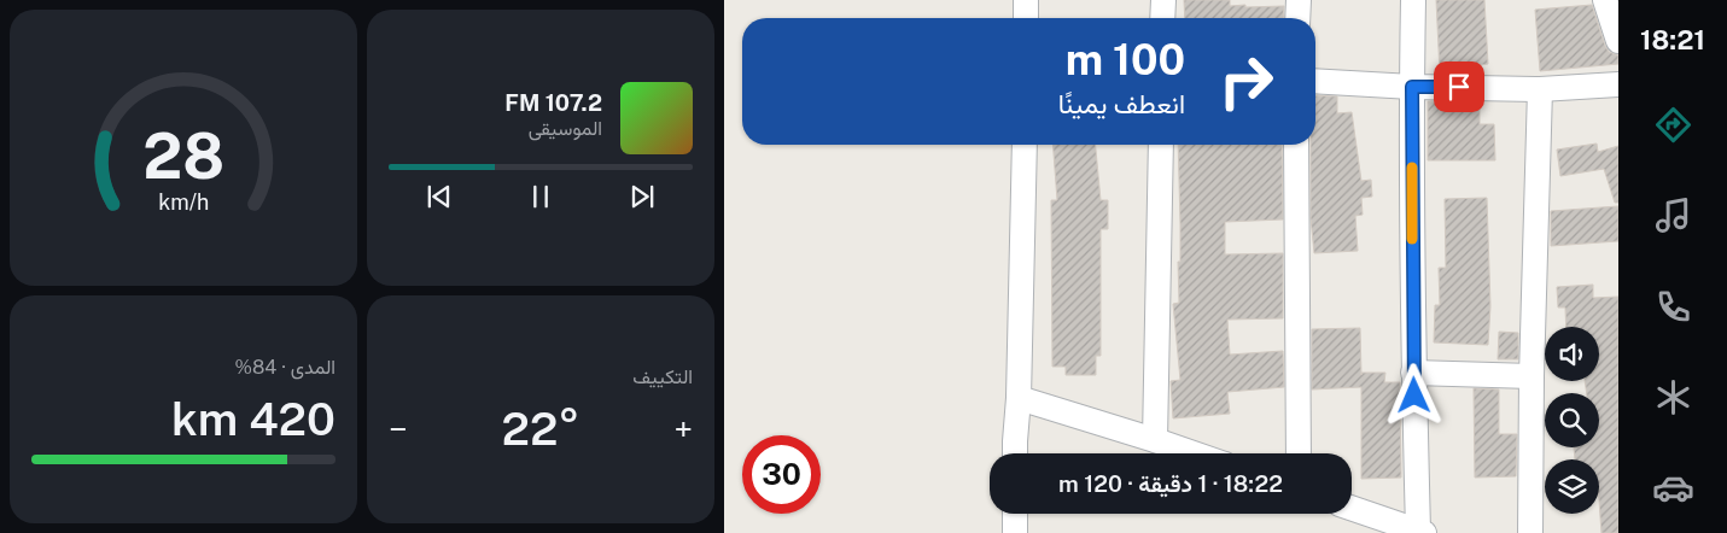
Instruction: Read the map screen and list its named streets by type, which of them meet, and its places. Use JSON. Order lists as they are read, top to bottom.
{
  "page": {
    "tabs": "18:21",
    "turn": ["100 m", "انعطف يمينًا"],
    "song": ["107.2 FM", "الموسيقى"],
    "tile": [
      "التكييف",
      ["المدى · 84%", "420 km"]
    ],
    "heat": ["−", "22°", "+"],
    "limit": "30",
    "trip": "18:22 · 1 دقيقة · 120 m",
    "gauge": ["28", "km/h"]
  }
}
